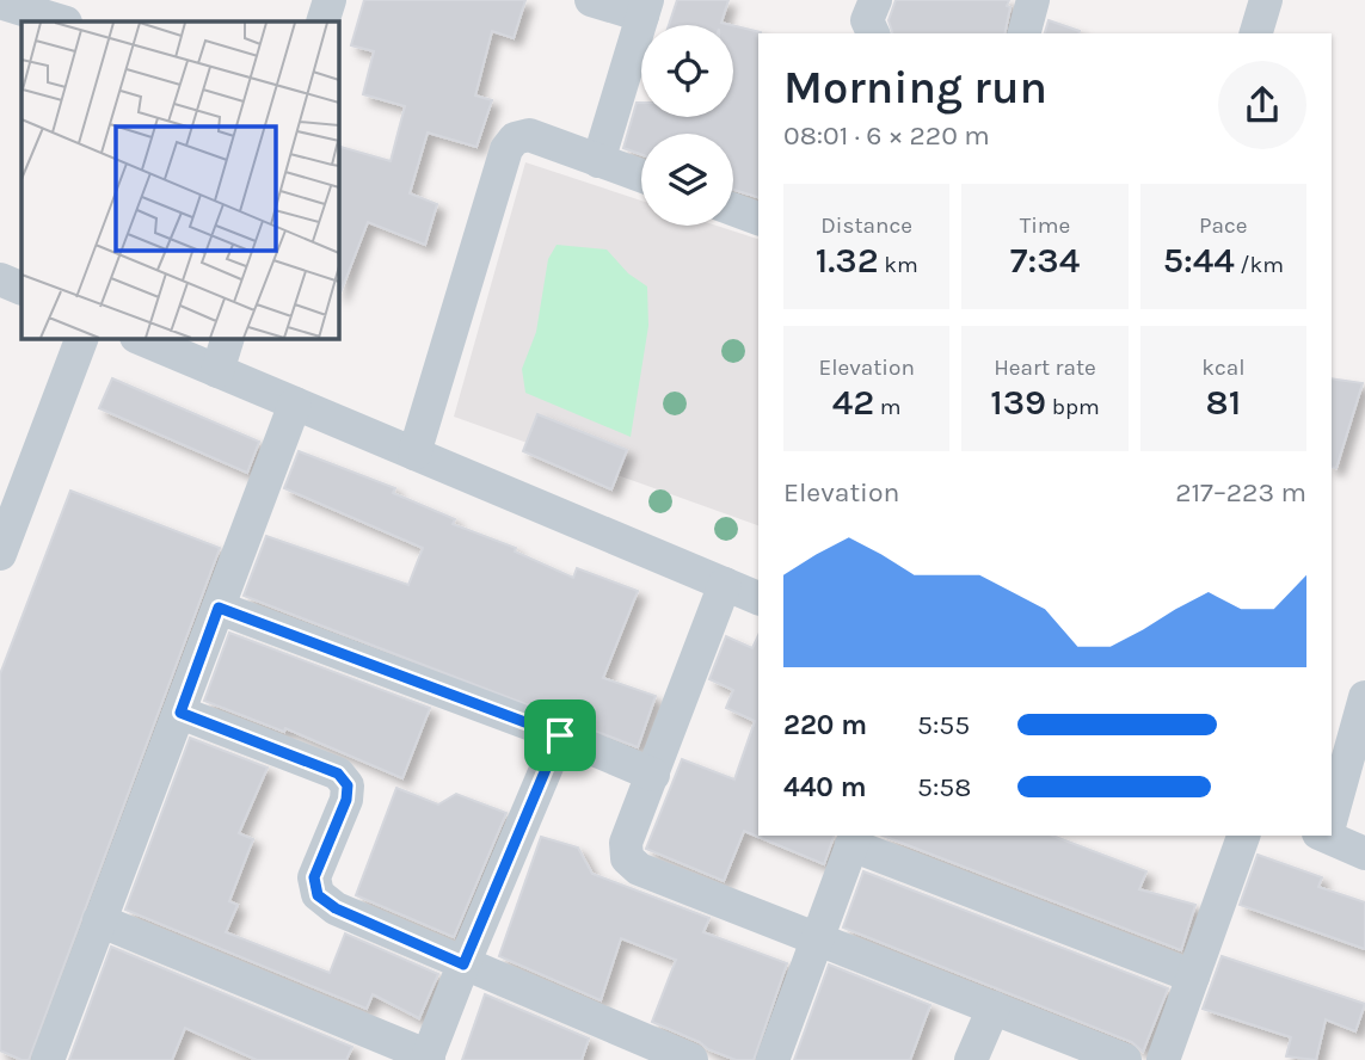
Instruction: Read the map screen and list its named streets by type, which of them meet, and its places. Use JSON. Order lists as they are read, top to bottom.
{
  "page": {
    "heading": ["Morning run", "08:01 · 6 × 220 m"],
    "stats": [
      ["Distance", "1.32 km"],
      ["Time", "7:34"],
      ["Pace", "5:44 /km"],
      ["Elevation", "42 m"],
      ["Heart rate", "139 bpm"],
      ["kcal", "81"]
    ],
    "chart": ["Elevation", "217–223 m"],
    "list": [
      {
        "name": "220 m",
        "note": "5:55"
      },
      {
        "name": "440 m",
        "note": "5:58"
      }
    ]
  }
}
